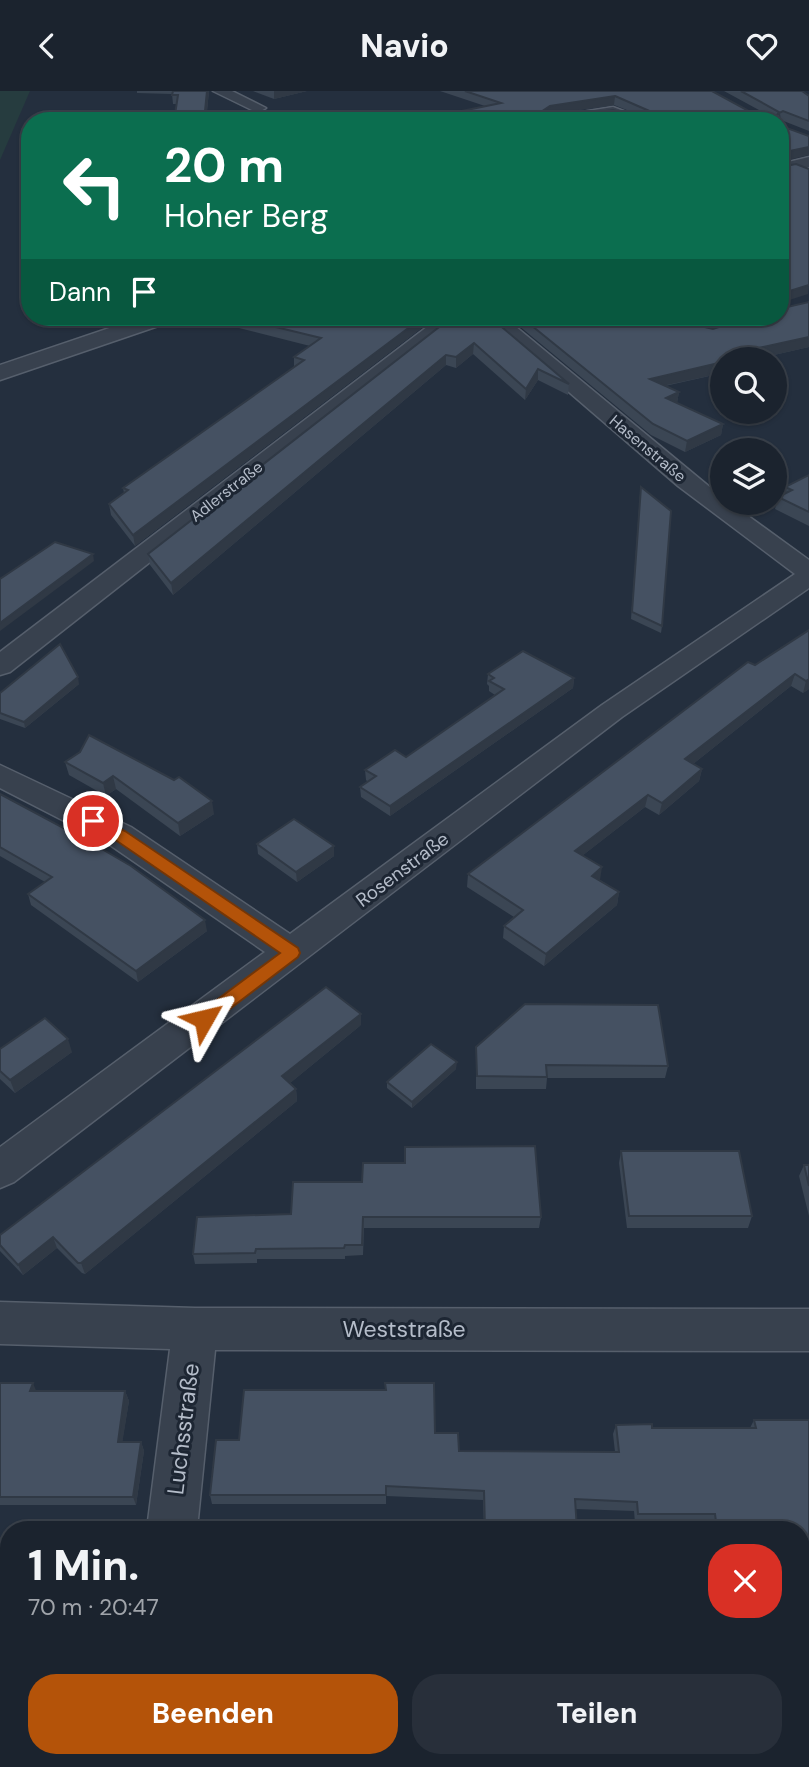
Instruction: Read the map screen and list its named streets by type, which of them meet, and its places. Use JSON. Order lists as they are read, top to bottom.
{
  "streets": {
    "street": [
      "Hasenstraße",
      "Adlerstraße",
      "Rosenstraße",
      "Weststraße",
      "Luchsstraße"
    ]
  },
  "crossings": [
    ["Hasenstraße", "Rosenstraße"],
    ["Weststraße", "Luchsstraße"]
  ],
  "page": {
    "header": "Navio",
    "turn": ["20 m", "Hoher Berg"],
    "then": "Dann",
    "heading": ["1 Min.", "70 m · 20:47"],
    "buttons": ["Beenden", "Teilen"]
  }
}
